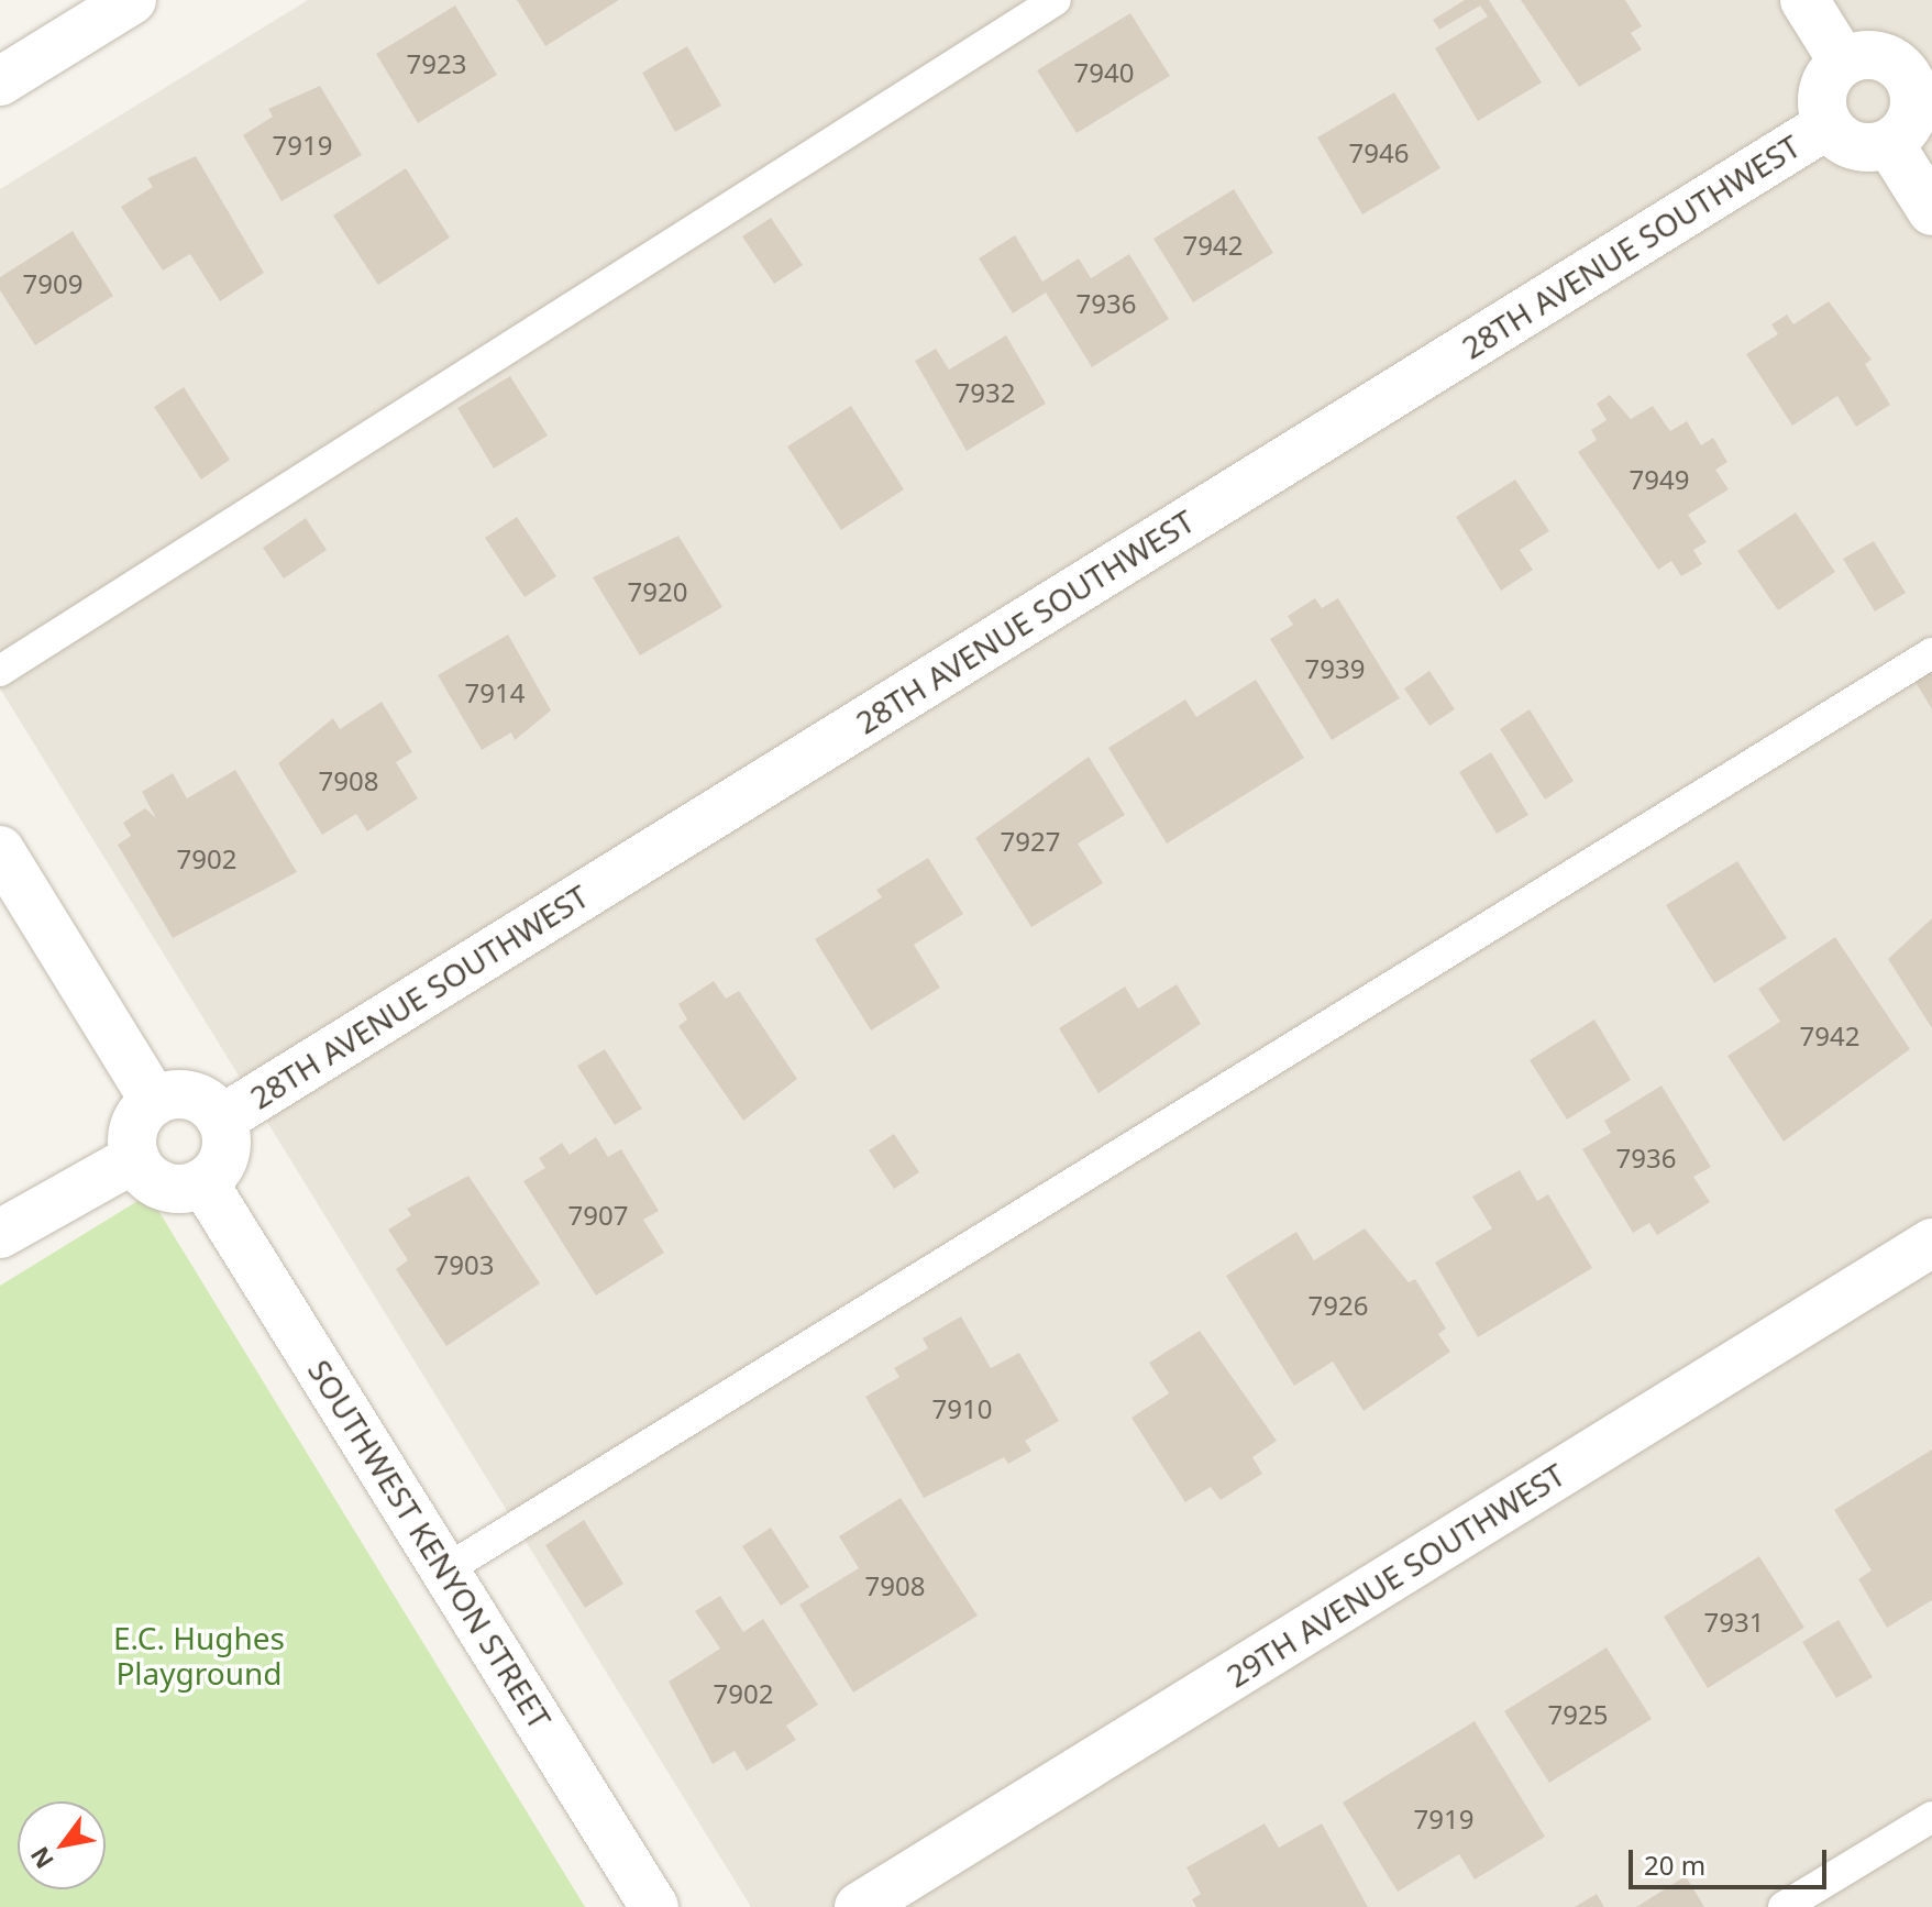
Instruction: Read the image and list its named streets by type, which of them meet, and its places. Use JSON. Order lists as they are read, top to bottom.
{
  "streets": {
    "street": ["28TH AVENUE SOUTHWEST", "SOUTHWEST KENYON STREET", "29TH AVENUE SOUTHWEST"]
  },
  "crossings": [
    ["28TH AVENUE SOUTHWEST", "SOUTHWEST KENYON STREET"]
  ],
  "parks": ["E.C. Hughes Playground"],
  "house_numbers": [
    "7923",
    "7940",
    "7919",
    "7946",
    "7942",
    "7909",
    "7936",
    "7932",
    "7949",
    "7920",
    "7939",
    "7914",
    "7908",
    "7927",
    "7902",
    "7942",
    "7936",
    "7907",
    "7903",
    "7926",
    "7910",
    "7908",
    "7931",
    "7902",
    "7925",
    "7919"
  ],
  "scale_bar": "20 m",
  "north": "bottom left"
}
